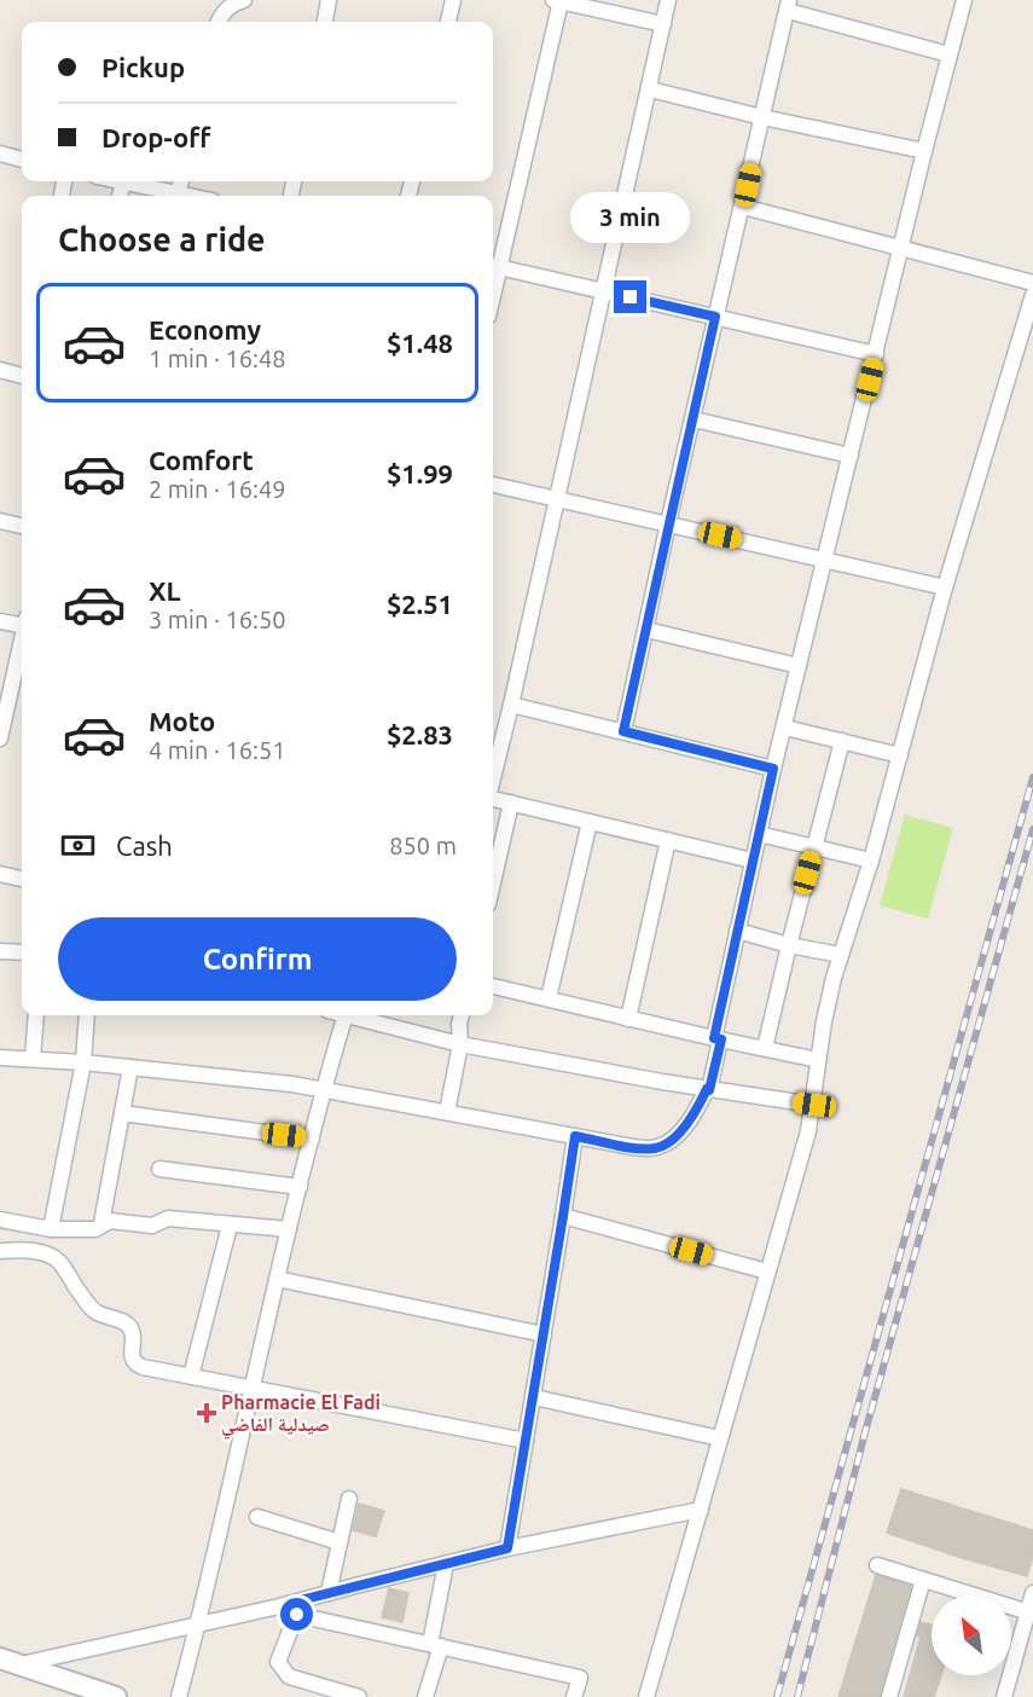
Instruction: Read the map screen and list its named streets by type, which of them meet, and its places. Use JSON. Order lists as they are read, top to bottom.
{
  "places": {
    "health": ["Pharmacie El Fadi صيدلية الفاضي"]
  },
  "north": "top left",
  "page": {
    "banner": ["Pickup", "Drop-off"],
    "bubble": "3 min",
    "heading": "Choose a ride",
    "list": [
      {
        "name": "Economy",
        "note": "1 min · 16:48",
        "value": "$1.48"
      },
      {
        "name": "Comfort",
        "note": "2 min · 16:49",
        "value": "$1.99"
      },
      {
        "name": "XL",
        "note": "3 min · 16:50",
        "value": "$2.51"
      },
      {
        "name": "Moto",
        "note": "4 min · 16:51",
        "value": "$2.83"
      }
    ],
    "pay": ["Cash", "850 m"],
    "buttons": "Confirm"
  }
}
